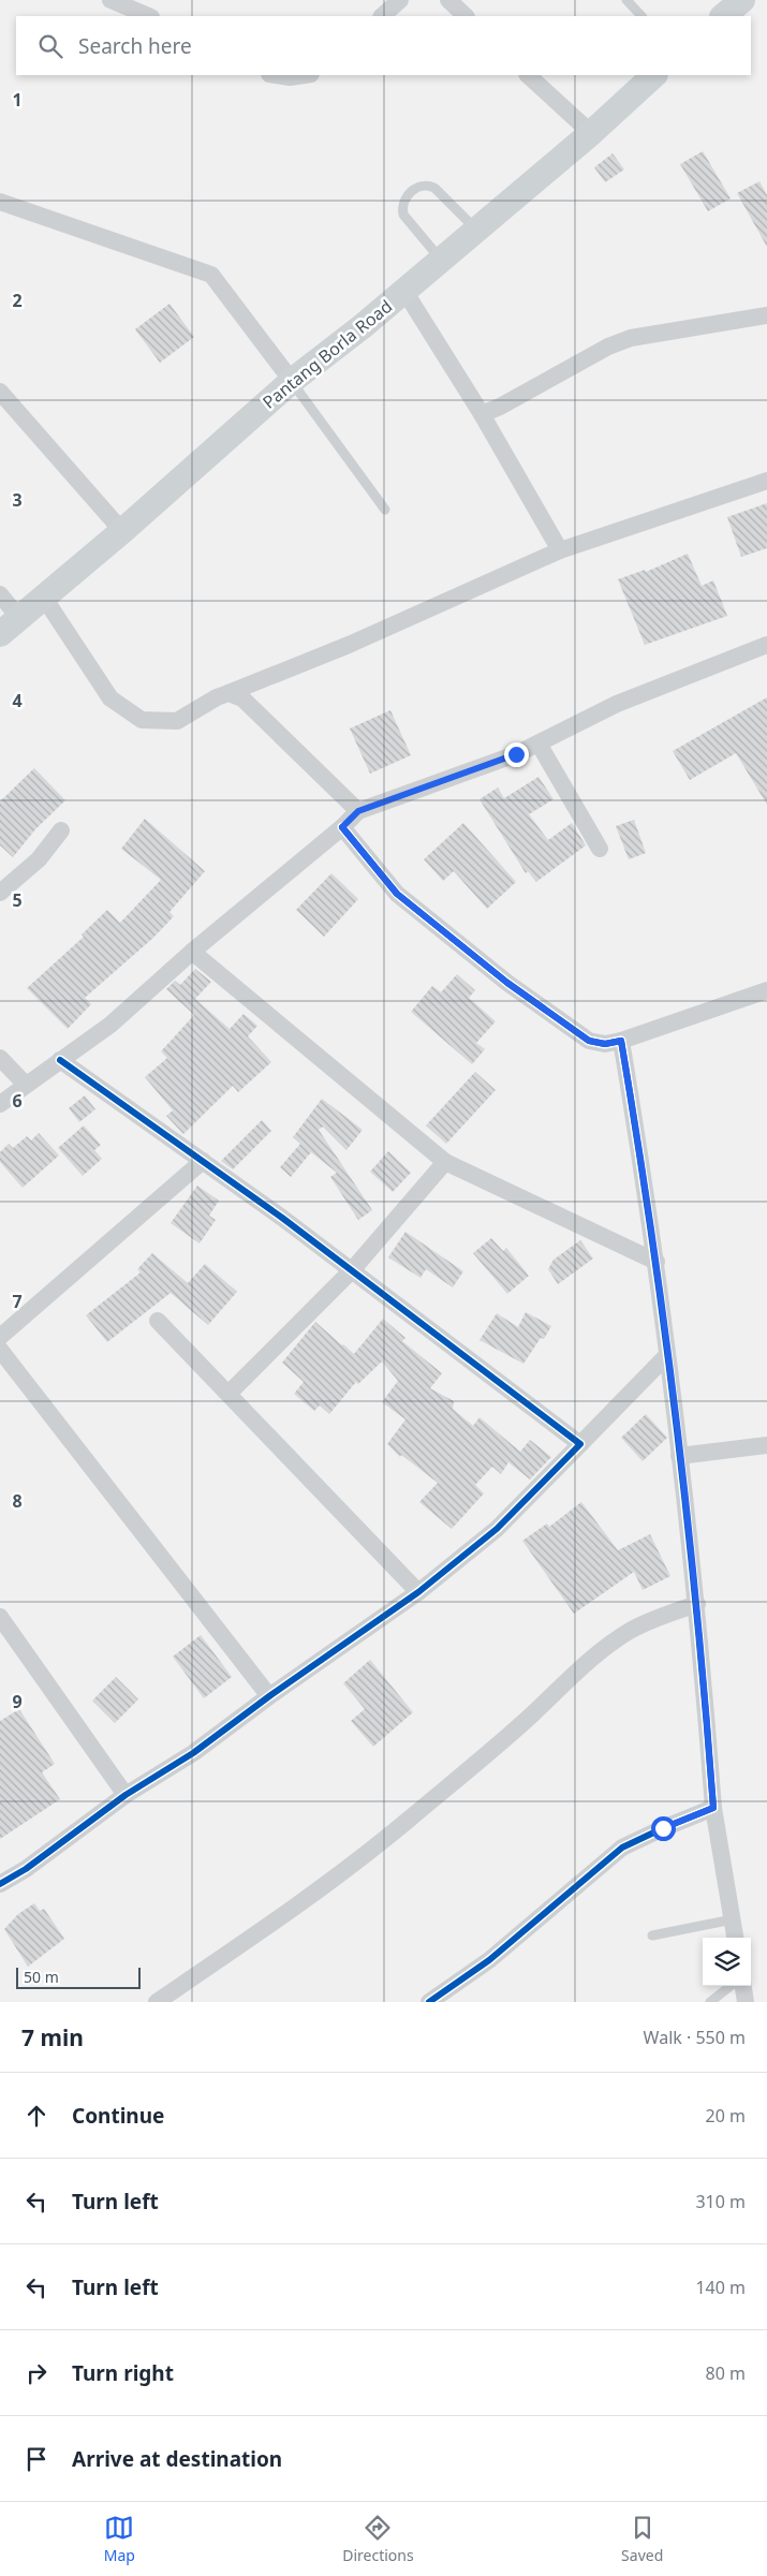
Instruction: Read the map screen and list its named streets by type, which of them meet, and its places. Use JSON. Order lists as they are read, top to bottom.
{
  "streets": {
    "street": ["Pantang Borla Road"]
  },
  "scale_bar": "50 m",
  "page": {
    "search": "Search here",
    "scale": "50 m",
    "heading": ["7 min", "Walk · 550 m"],
    "list": [
      ["Continue", "20 m"],
      ["Turn left", "310 m"],
      ["Turn left", "140 m"],
      ["Turn right", "80 m"],
      "Arrive at destination"
    ],
    "nav": ["Map", "Directions", "Saved"]
  },
  "grid": {
    "rows": [
      "1",
      "2",
      "3",
      "4",
      "5",
      "6",
      "7",
      "8",
      "9"
    ]
  }
}
